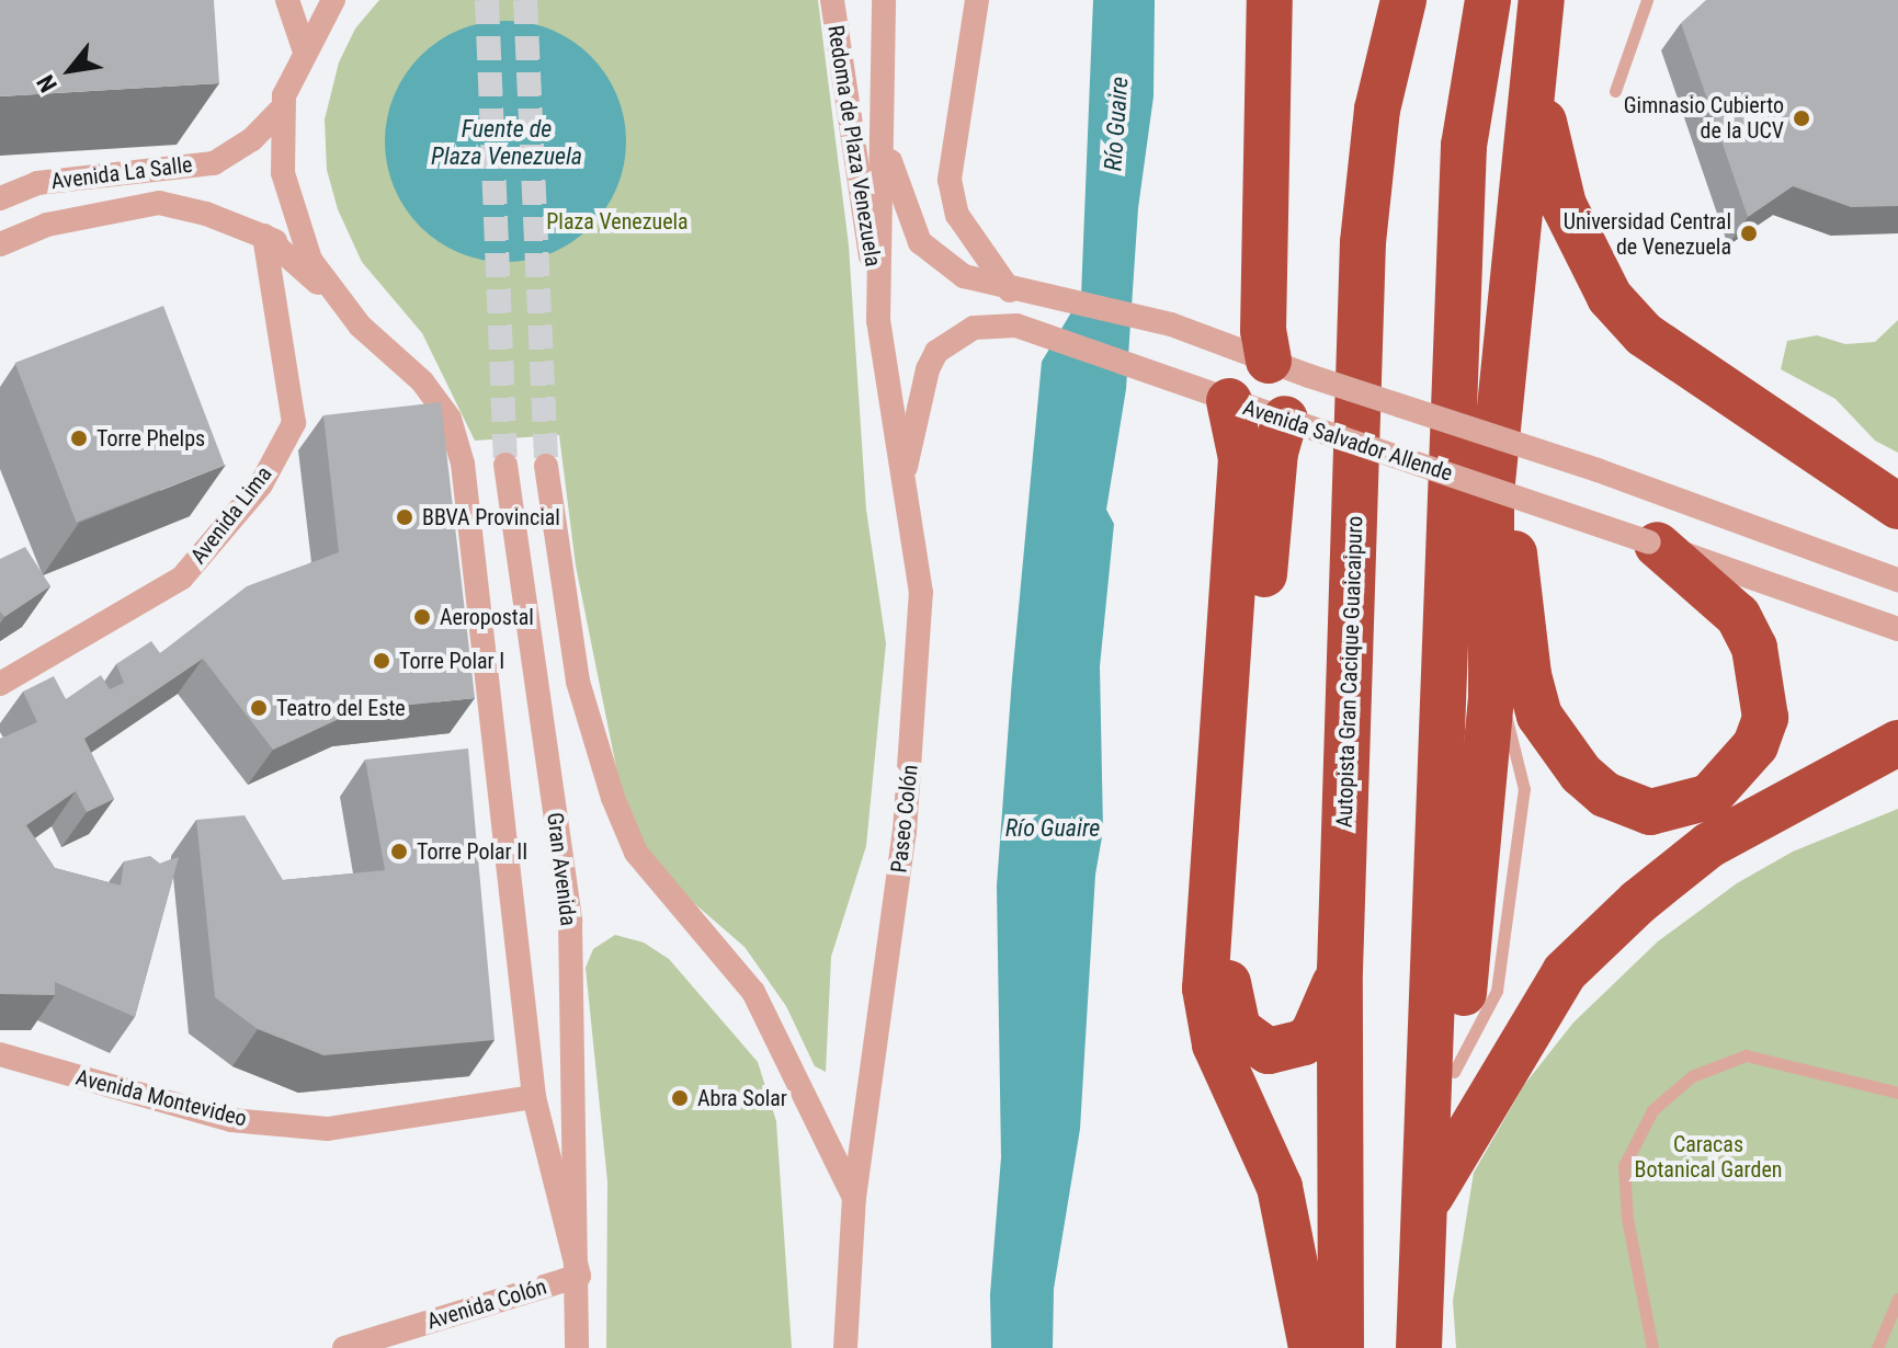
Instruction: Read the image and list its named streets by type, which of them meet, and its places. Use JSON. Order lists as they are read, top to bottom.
{
  "streets": {
    "highway": ["Autopista Gran Cacique Guaicaipuro"],
    "street": [
      "Redoma de Plaza Venezuela",
      "Avenida La Salle",
      "Avenida Salvador Allende",
      "Avenida Lima",
      "Paseo Colón",
      "Gran Avenida",
      "Avenida Montevideo",
      "Avenida Colón"
    ]
  },
  "crossings": [
    ["Redoma de Plaza Venezuela", "Paseo Colón"],
    ["Avenida La Salle", "Avenida Lima"],
    ["Avenida Salvador Allende", "Paseo Colón"],
    ["Gran Avenida", "Avenida Colón"]
  ],
  "water": ["Río Guaire", "Fuente de Plaza Venezuela"],
  "parks": ["Plaza Venezuela", "Caracas Botanical Garden"],
  "places": [
    "Gimnasio Cubierto de la UCV",
    "Universidad Central de Venezuela",
    "Torre Phelps",
    "BBVA Provincial",
    "Aeropostal",
    "Torre Polar I",
    "Teatro del Este",
    "Torre Polar II",
    "Abra Solar"
  ],
  "north": "bottom left"
}
